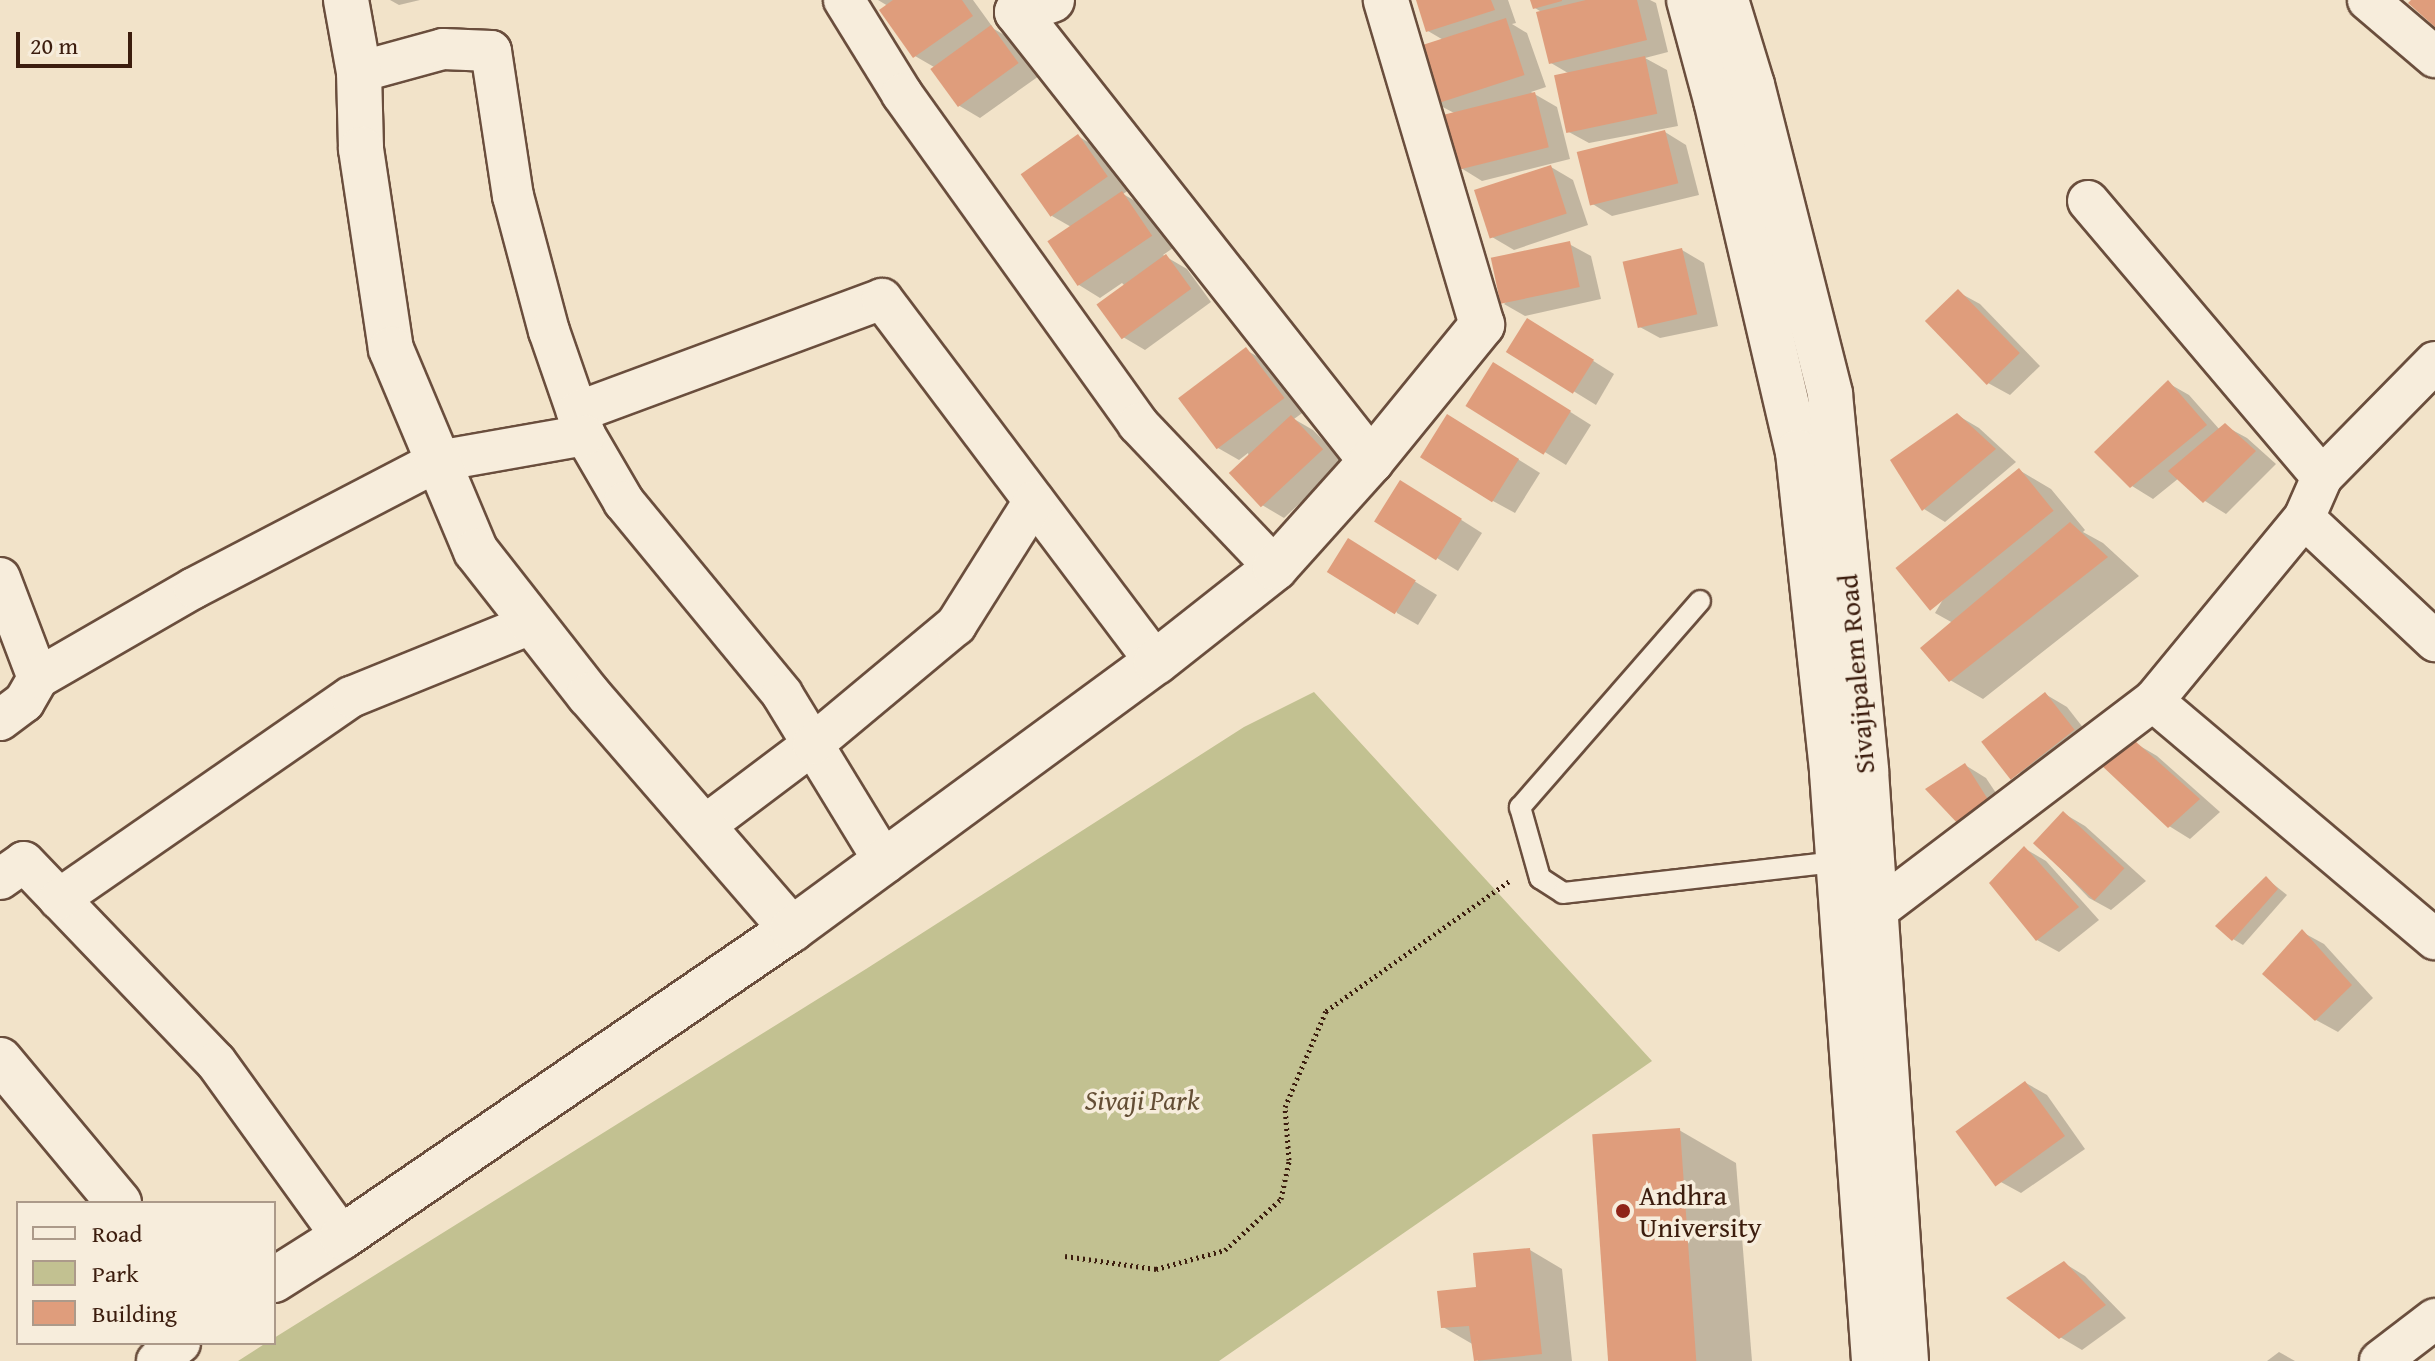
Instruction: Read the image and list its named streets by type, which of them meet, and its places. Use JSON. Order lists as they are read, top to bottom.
{
  "streets": {
    "street": ["Sivajipalem Road"]
  },
  "parks": ["Sivaji Park"],
  "places": ["Andhra University"],
  "legend": ["Road", "Park", "Building"],
  "scale_bar": "20 m"
}
